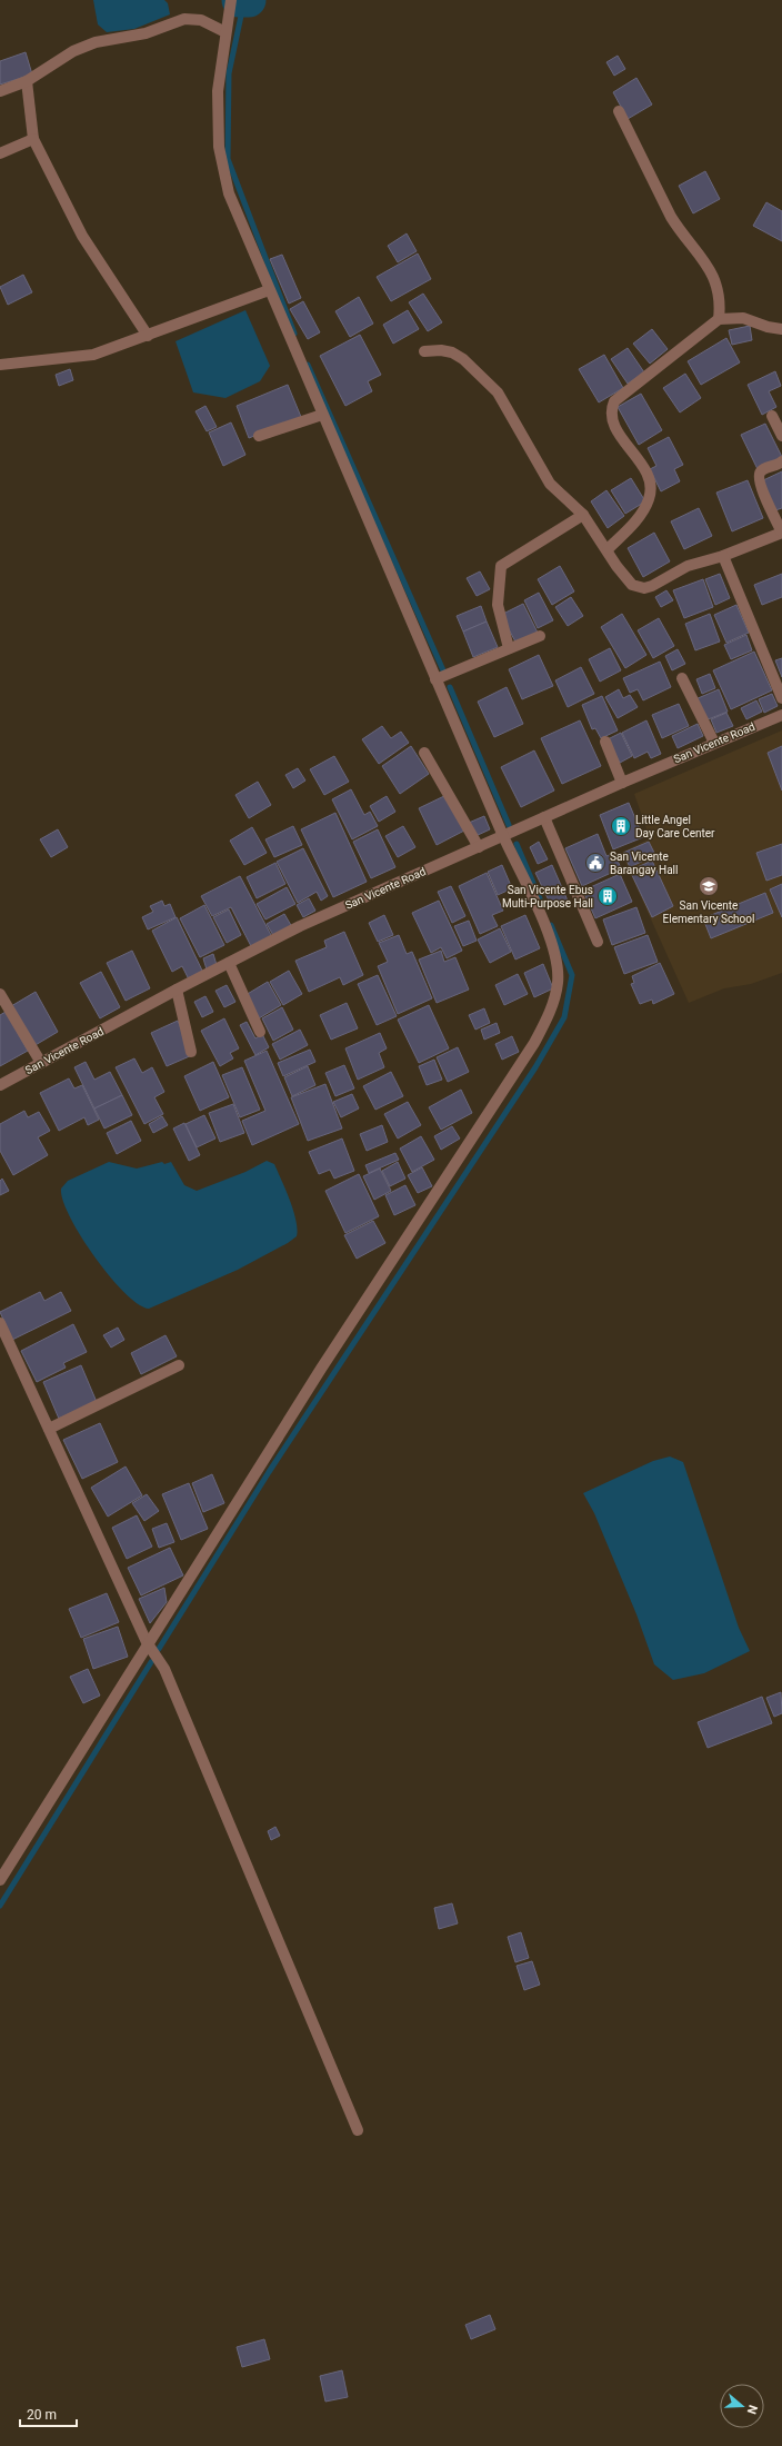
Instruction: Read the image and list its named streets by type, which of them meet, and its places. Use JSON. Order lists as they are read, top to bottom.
{
  "streets": {
    "street": ["San Vicente Road"]
  },
  "places": {
    "building": ["Little Angel Day Care Center", "San Vicente Ebus Multi-Purpose Hall"],
    "public building": ["San Vicente Barangay Hall"],
    "school or university": ["San Vicente Elementary School"]
  },
  "scale_bar": "20 m",
  "north": "right"
}
